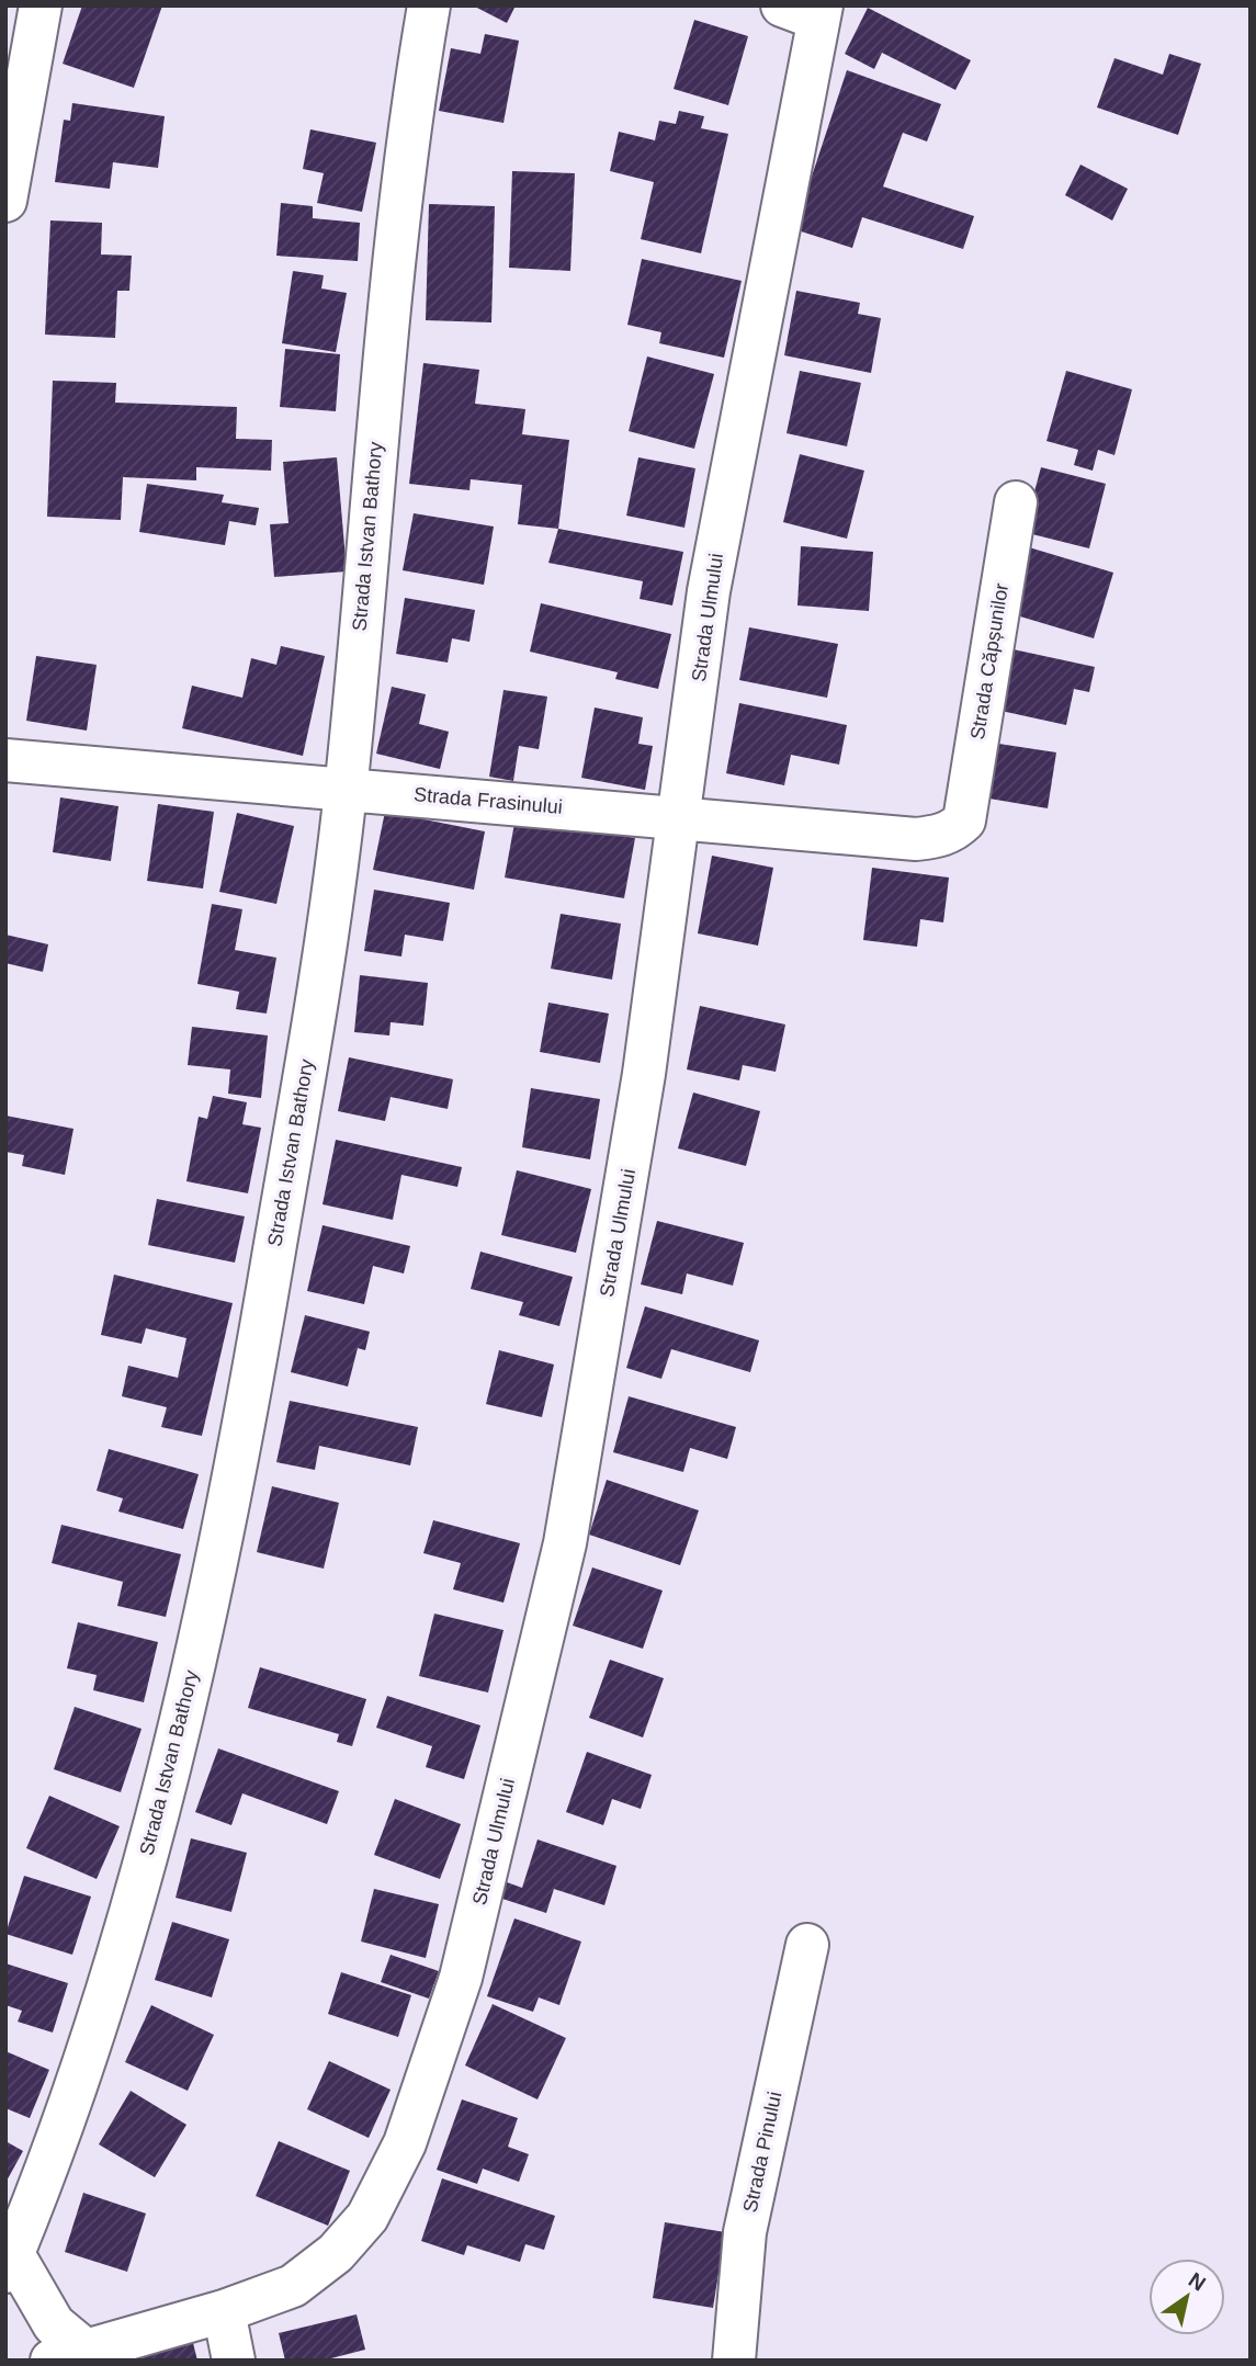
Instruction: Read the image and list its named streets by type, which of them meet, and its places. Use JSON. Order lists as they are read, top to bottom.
{
  "streets": {
    "street": [
      "Strada Istvan Bathory",
      "Strada Ulmului",
      "Strada Căpșunilor",
      "Strada Frasinului",
      "Strada Pinului"
    ]
  },
  "crossings": [
    ["Strada Istvan Bathory", "Strada Frasinului"],
    ["Strada Ulmului", "Strada Frasinului"],
    ["Strada Căpșunilor", "Strada Frasinului"]
  ],
  "north": "top right"
}
